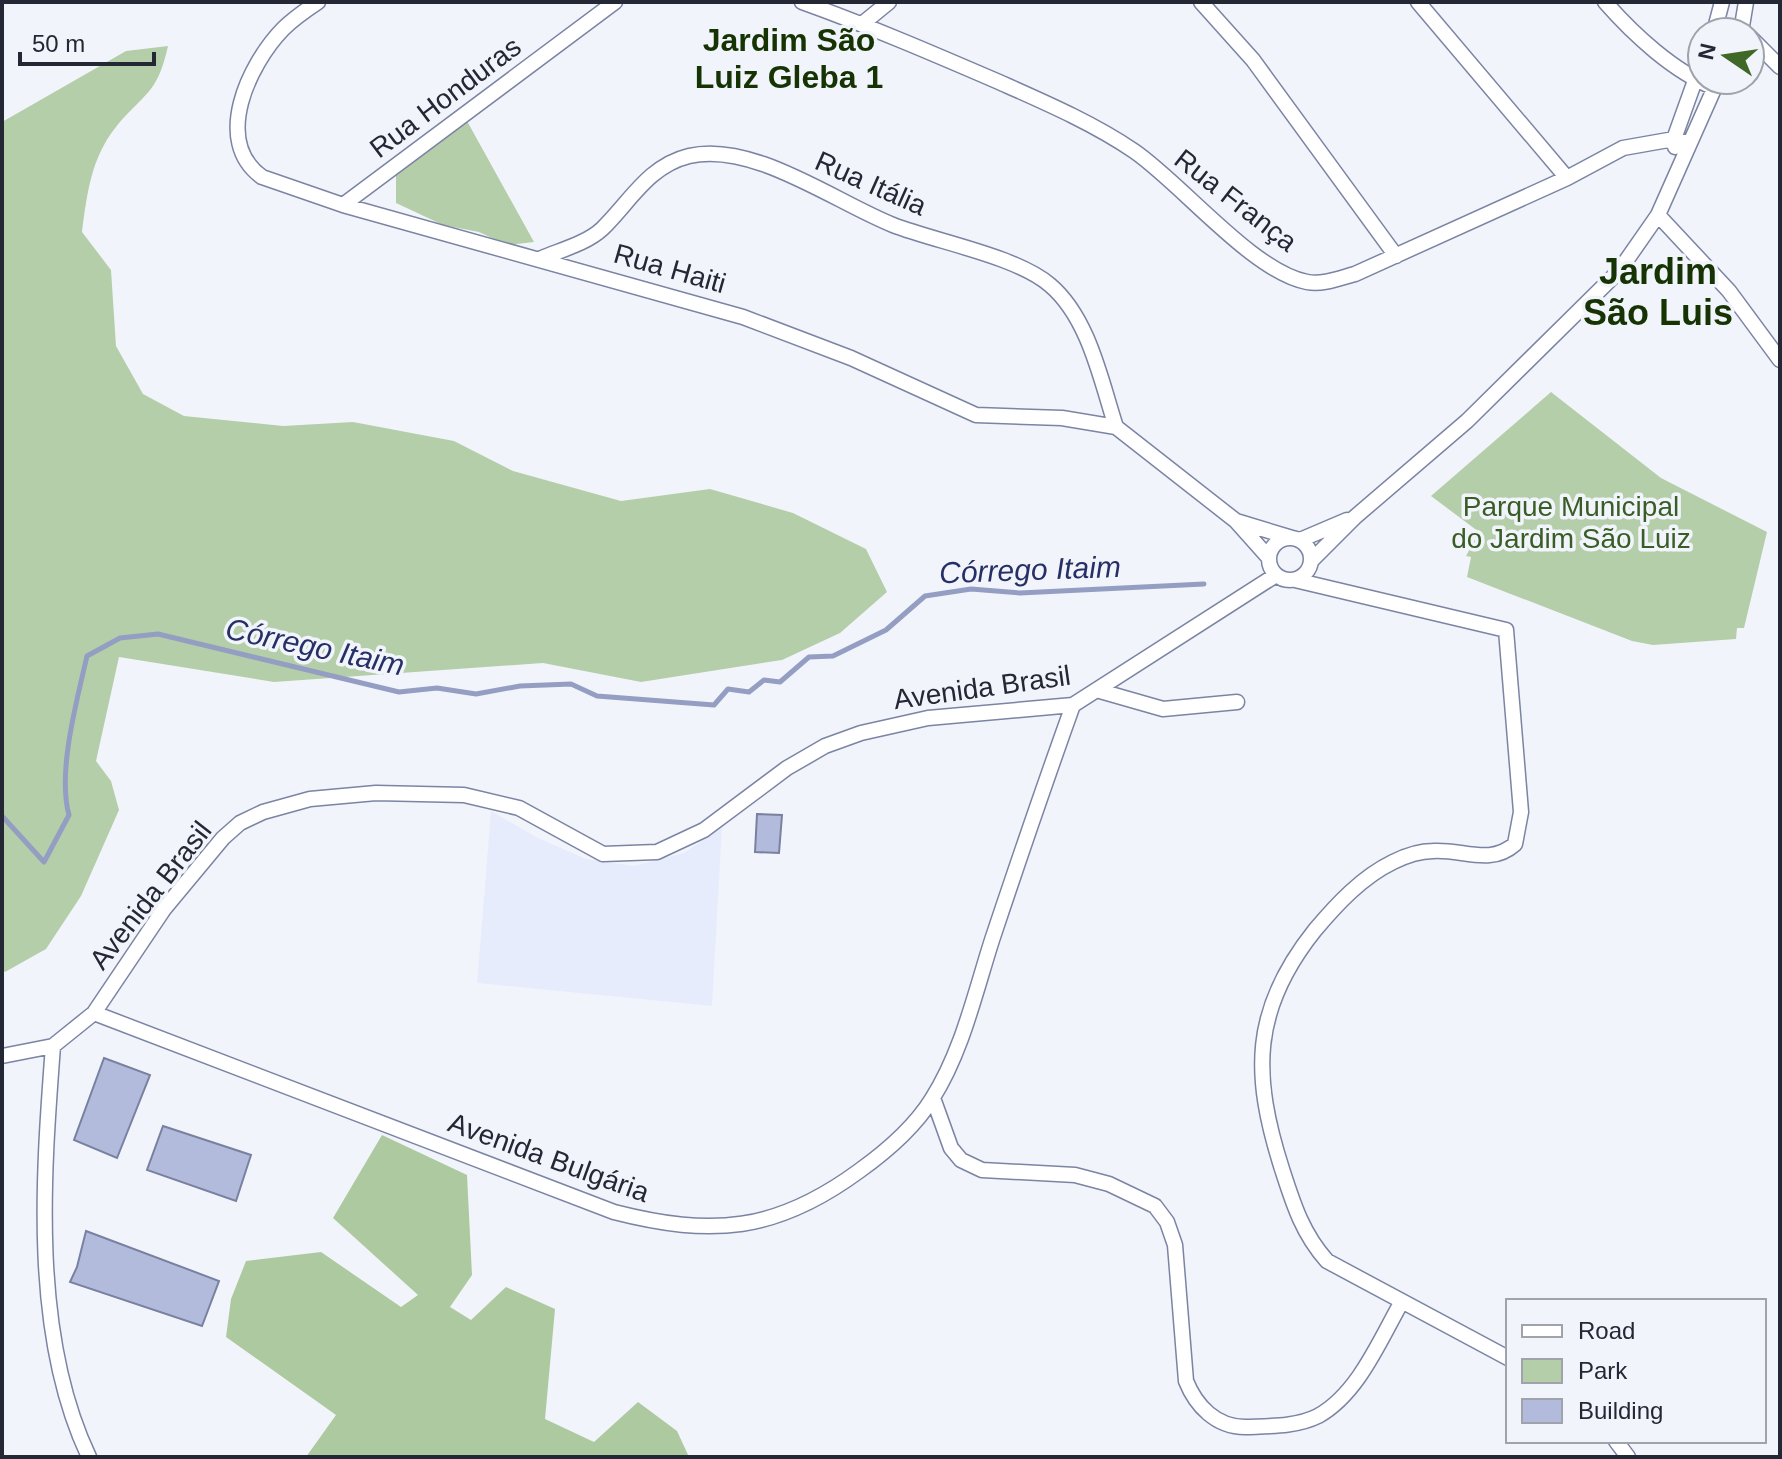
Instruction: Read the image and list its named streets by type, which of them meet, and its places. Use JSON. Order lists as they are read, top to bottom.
{
  "streets": {
    "street": [
      "Rua Honduras",
      "Rua Itália",
      "Rua França",
      "Rua Haiti",
      "Avenida Brasil",
      "Avenida Bulgária"
    ]
  },
  "crossings": [
    ["Rua Honduras", "Rua Haiti"],
    ["Rua Itália", "Rua Haiti"],
    ["Rua Haiti", "Avenida Brasil"],
    ["Avenida Brasil", "Avenida Bulgária"]
  ],
  "districts": ["Jardim São Luiz Gleba 1", "Jardim São Luis"],
  "water": ["Córrego Itaim"],
  "parks": ["Parque Municipal do Jardim São Luiz"],
  "legend": ["Road", "Park", "Building"],
  "scale_bar": "50 m",
  "north": "left"
}
